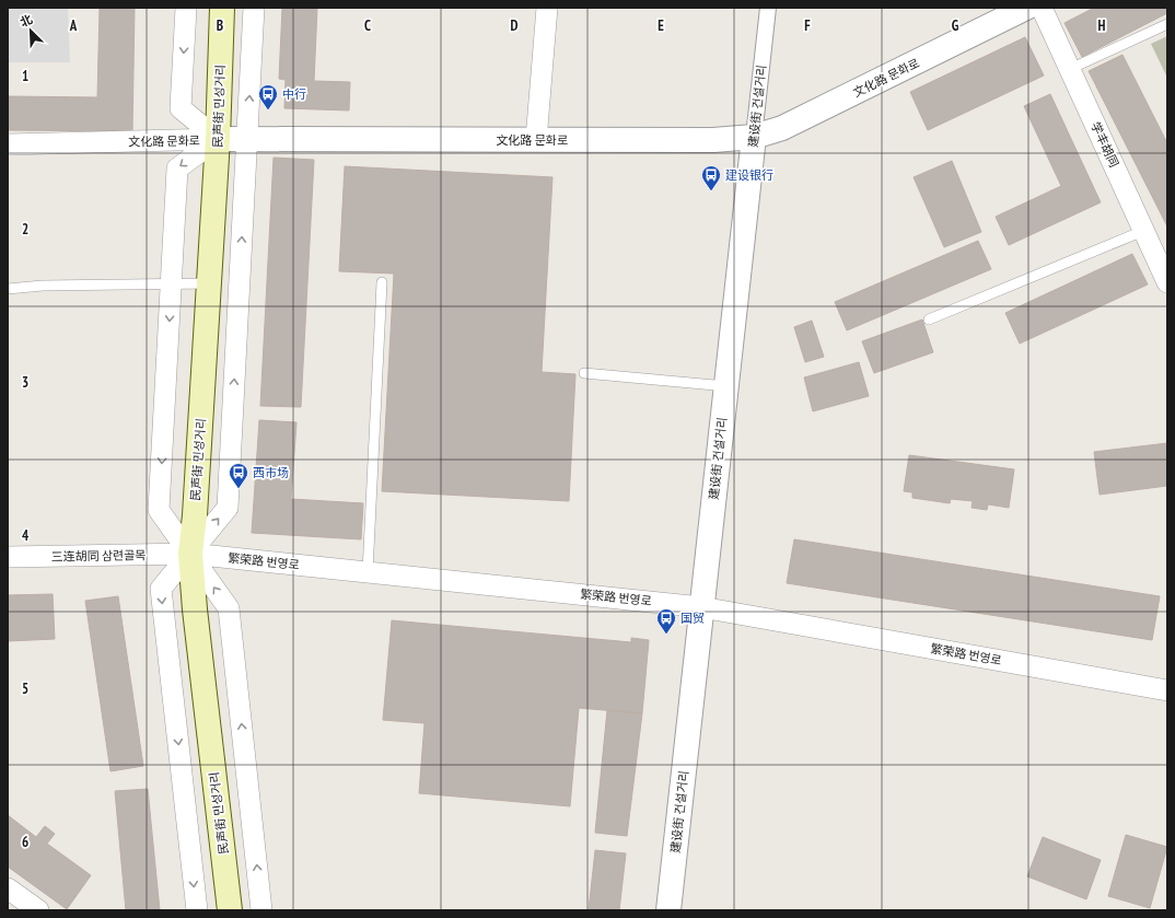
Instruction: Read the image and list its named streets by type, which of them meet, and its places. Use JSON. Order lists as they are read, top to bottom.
{
  "streets": {
    "main road": ["民声街 민성거리"],
    "street": [
      "文化路 문화로",
      "建设街 건설거리",
      "学丰胡同",
      "三连胡同 삼련골목",
      "繁荣路 번영로"
    ]
  },
  "crossings": [
    ["文化路 문화로", "民声街 민성거리"],
    ["文化路 문화로", "建设街 건설거리"],
    ["民声街 민성거리", "三连胡同 삼련골목"],
    ["民声街 민성거리", "繁荣路 번영로"],
    ["建设街 건설거리", "繁荣路 번영로"],
    ["三连胡同 삼련골목", "繁荣路 번영로"]
  ],
  "places": {
    "bus stop": [
      "中行",
      "建设银行",
      "西市场",
      "国贸"
    ]
  },
  "north": "top left",
  "grid": {
    "columns": [
      "A",
      "B",
      "C",
      "D",
      "E",
      "F",
      "G",
      "H"
    ],
    "rows": [
      "1",
      "2",
      "3",
      "4",
      "5",
      "6"
    ]
  }
}
